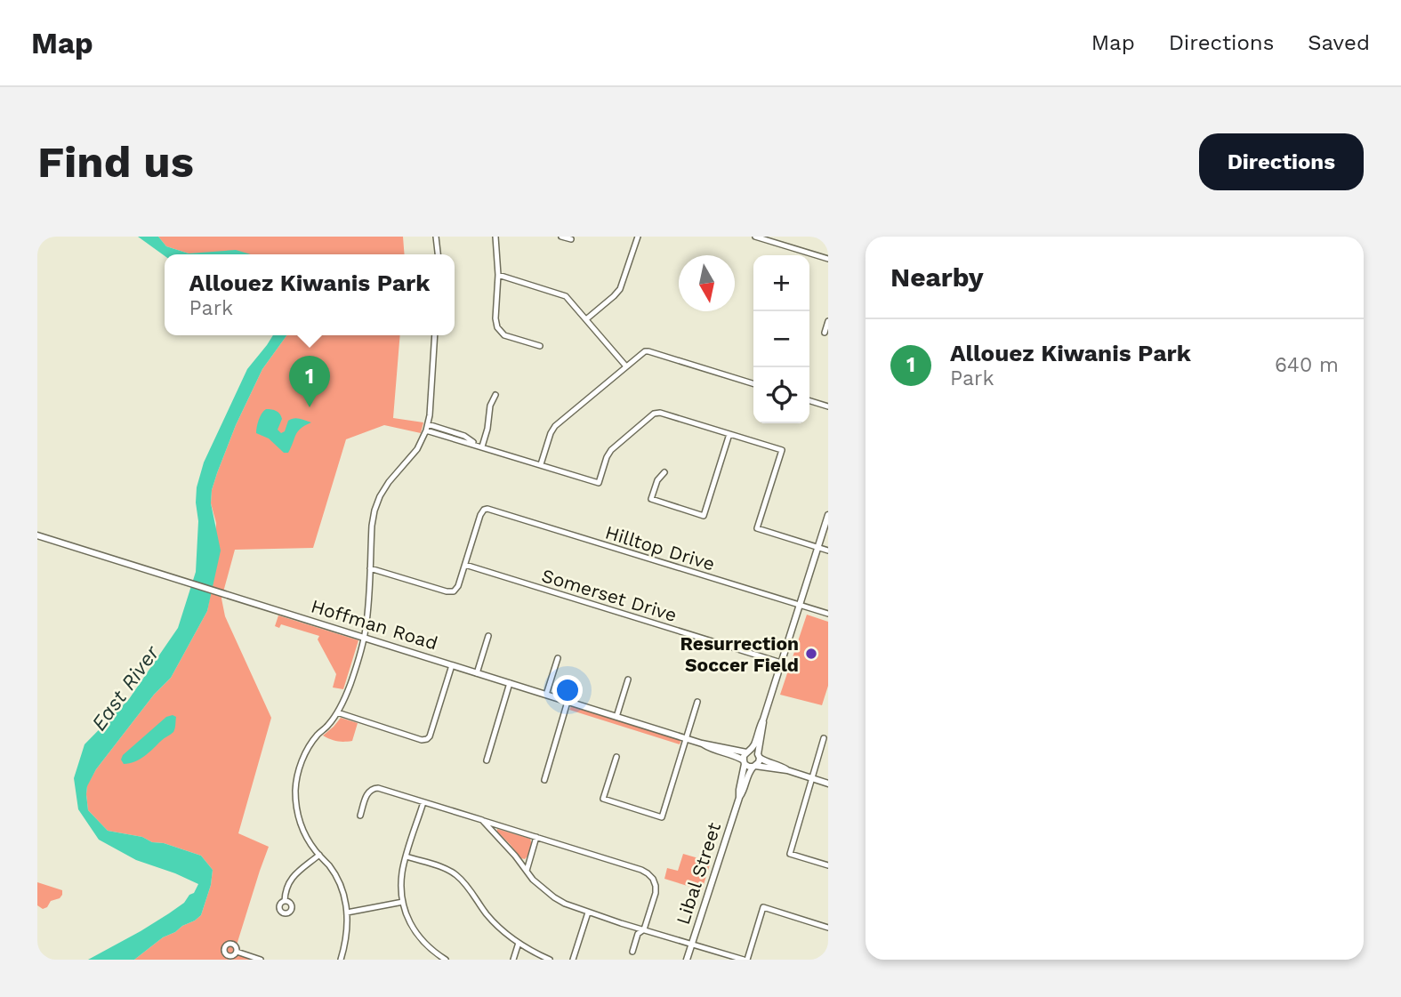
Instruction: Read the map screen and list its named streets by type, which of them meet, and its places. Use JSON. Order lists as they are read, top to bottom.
{
  "streets": {
    "street": [
      "Hilltop Drive",
      "Somerset Drive",
      "Hoffman Road",
      "Libal Street"
    ]
  },
  "crossings": [
    ["Hilltop Drive", "Somerset Drive"],
    ["Hoffman Road", "Libal Street"]
  ],
  "water": ["East River"],
  "places": ["Resurrection Soccer Field"],
  "north": "bottom",
  "page": {
    "header": "Map",
    "nav": ["Map", "Directions", "Saved"],
    "buttons": "Directions",
    "title": "Find us",
    "heading": "Nearby",
    "popup": ["Allouez Kiwanis Park", "Park"],
    "map_buttons": ["+", "−"],
    "list": [
      {
        "mark": "1",
        "name": "Allouez Kiwanis Park",
        "note": "Park",
        "value": "640 m"
      }
    ],
    "pins": "1"
  }
}
